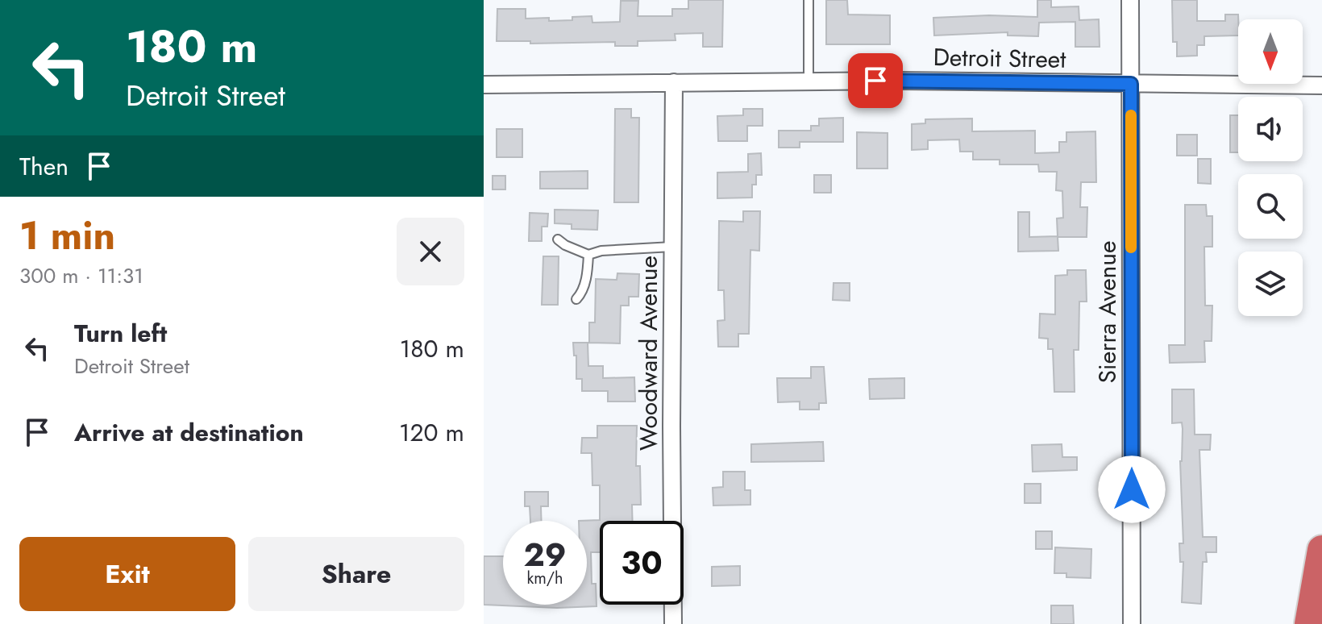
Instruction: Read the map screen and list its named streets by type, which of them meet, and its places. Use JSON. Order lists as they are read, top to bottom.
{
  "streets": {
    "street": ["Detroit Street", "Sierra Avenue", "Woodward Avenue"]
  },
  "crossings": [
    ["Detroit Street", "Sierra Avenue"],
    ["Detroit Street", "Woodward Avenue"]
  ],
  "north": "bottom",
  "page": {
    "turn": ["180 m", "Detroit Street"],
    "then": "Then",
    "heading": ["1 min", "300 m · 11:31"],
    "list": [
      {
        "name": "Turn left",
        "note": "Detroit Street",
        "value": "180 m"
      },
      {
        "name": "Arrive at destination",
        "value": "120 m"
      }
    ],
    "speed": "29 km/h",
    "limit": "30",
    "buttons": ["Exit", "Share"]
  }
}
